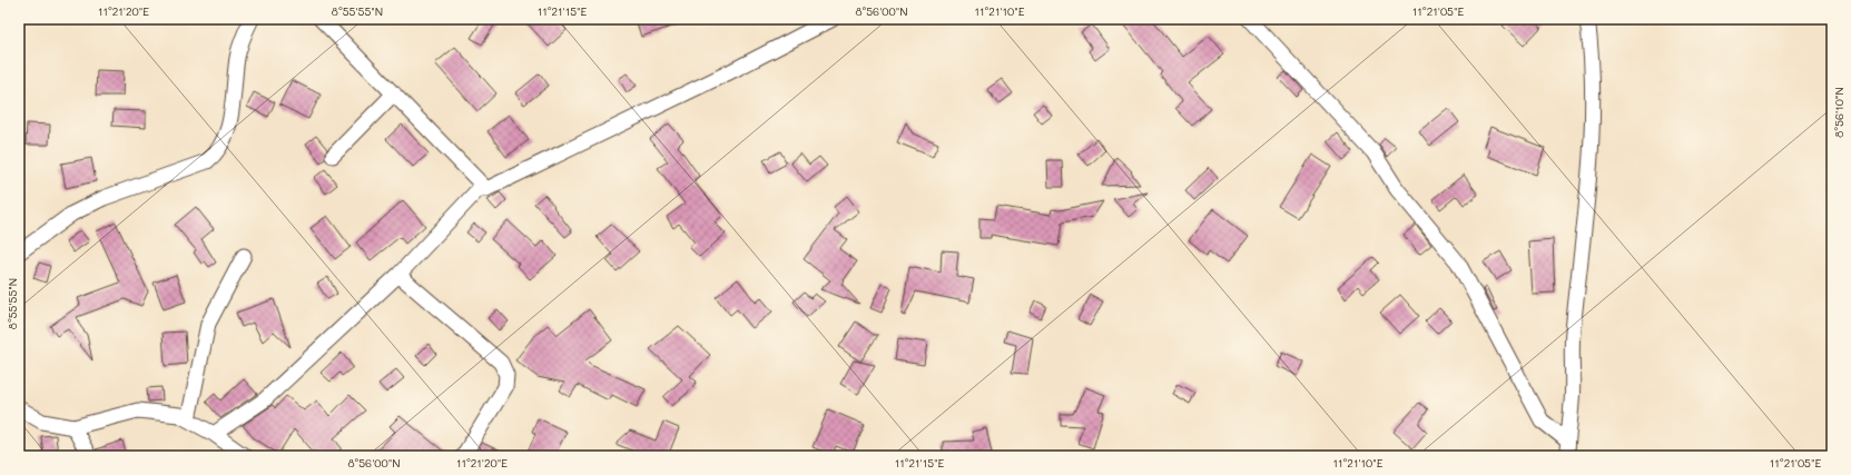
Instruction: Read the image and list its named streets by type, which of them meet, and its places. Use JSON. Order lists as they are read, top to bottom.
{
  "coordinates": [
    "11°21'20\"E",
    "8°55'55\"N",
    "11°21'15\"E",
    "8°56'00\"N",
    "11°21'10\"E",
    "11°21'05\"E",
    "8°56'10\"N"
  ]
}
